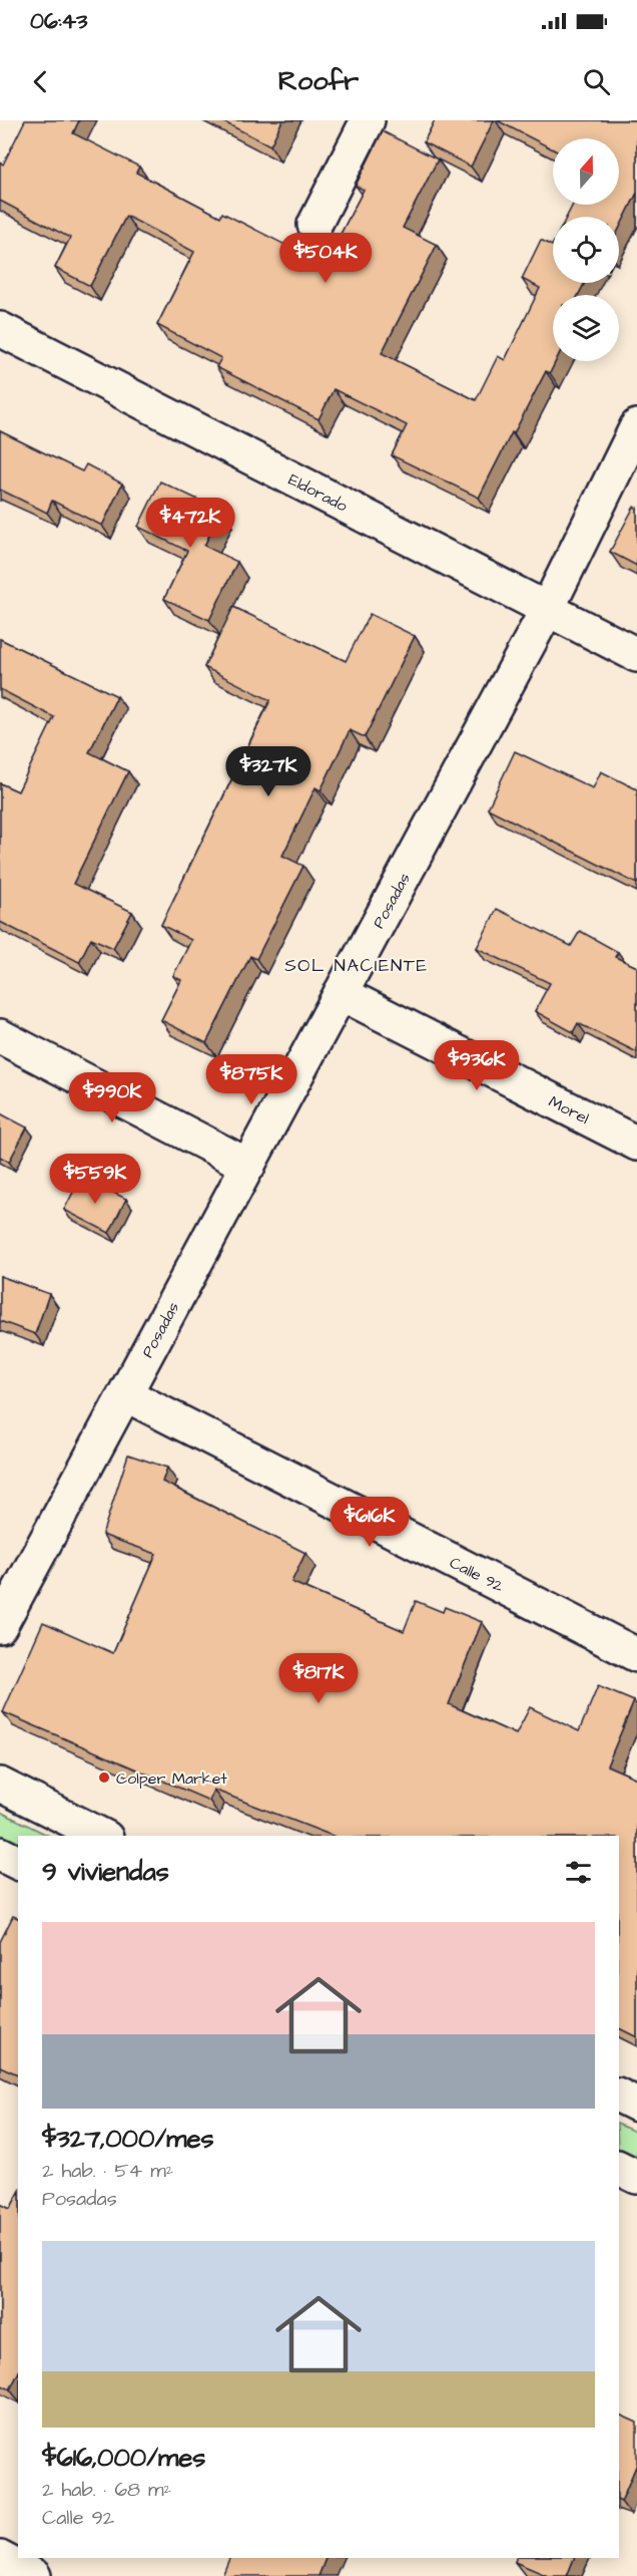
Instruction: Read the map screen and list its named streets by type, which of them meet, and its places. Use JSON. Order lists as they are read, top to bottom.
{
  "streets": {
    "street": [
      "Eldorado",
      "Posadas",
      "Morel",
      "Calle 92"
    ]
  },
  "crossings": [
    ["Eldorado", "Posadas"],
    ["Posadas", "Morel"],
    ["Posadas", "Calle 92"]
  ],
  "districts": ["SOL NACIENTE"],
  "places": ["Colper Market"],
  "north": "top",
  "page": {
    "status": "06:43",
    "header": "Roofr",
    "price": [
      "$504K",
      "$472K",
      "$327K",
      "$936K",
      "$875K",
      "$990K",
      "$559K",
      "$616K",
      "$817K"
    ],
    "heading": "9 viviendas",
    "list": [
      {
        "name": "$327,000/mes",
        "note": "2 hab. · 54 m² · Posadas"
      },
      {
        "name": "$616,000/mes",
        "note": "2 hab. · 68 m² · Calle 92"
      }
    ]
  }
}
